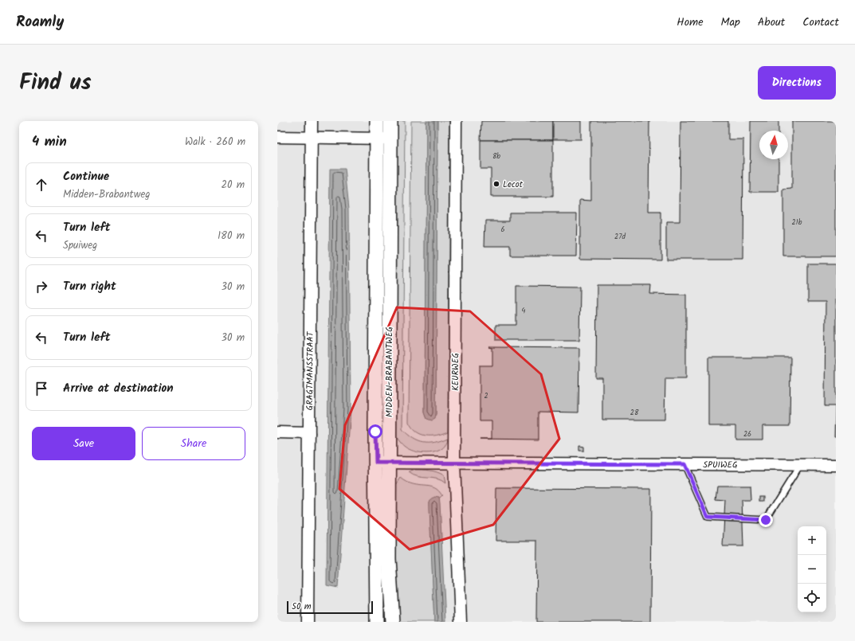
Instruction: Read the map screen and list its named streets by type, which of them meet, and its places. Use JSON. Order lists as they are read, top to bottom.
{
  "streets": {
    "street": [
      "GRAGTMANSSTRAAT",
      "MIDDEN-BRABANTWEG",
      "KEURWEG",
      "SPUIWEG"
    ]
  },
  "crossings": [
    ["MIDDEN-BRABANTWEG", "SPUIWEG"],
    ["KEURWEG", "SPUIWEG"]
  ],
  "places": ["Lecot"],
  "house_numbers": [
    "8b",
    "21b",
    "6",
    "27d",
    "4",
    "2",
    "28",
    "26"
  ],
  "scale_bar": "50 m",
  "north": "top",
  "page": {
    "header": "Roamly",
    "nav": [
      "Home",
      "Map",
      "About",
      "Contact"
    ],
    "title": "Find us",
    "buttons": [
      "Directions",
      ["Save", "Share"]
    ],
    "heading": ["4 min", "Walk · 260 m"],
    "list": [
      ["Continue", "Midden-Brabantweg", "20 m"],
      ["Turn left", "Spuiweg", "180 m"],
      ["Turn right", "30 m"],
      ["Turn left", "30 m"],
      "Arrive at destination"
    ],
    "map_buttons": ["+", "−"],
    "scale": "50 m"
  }
}
